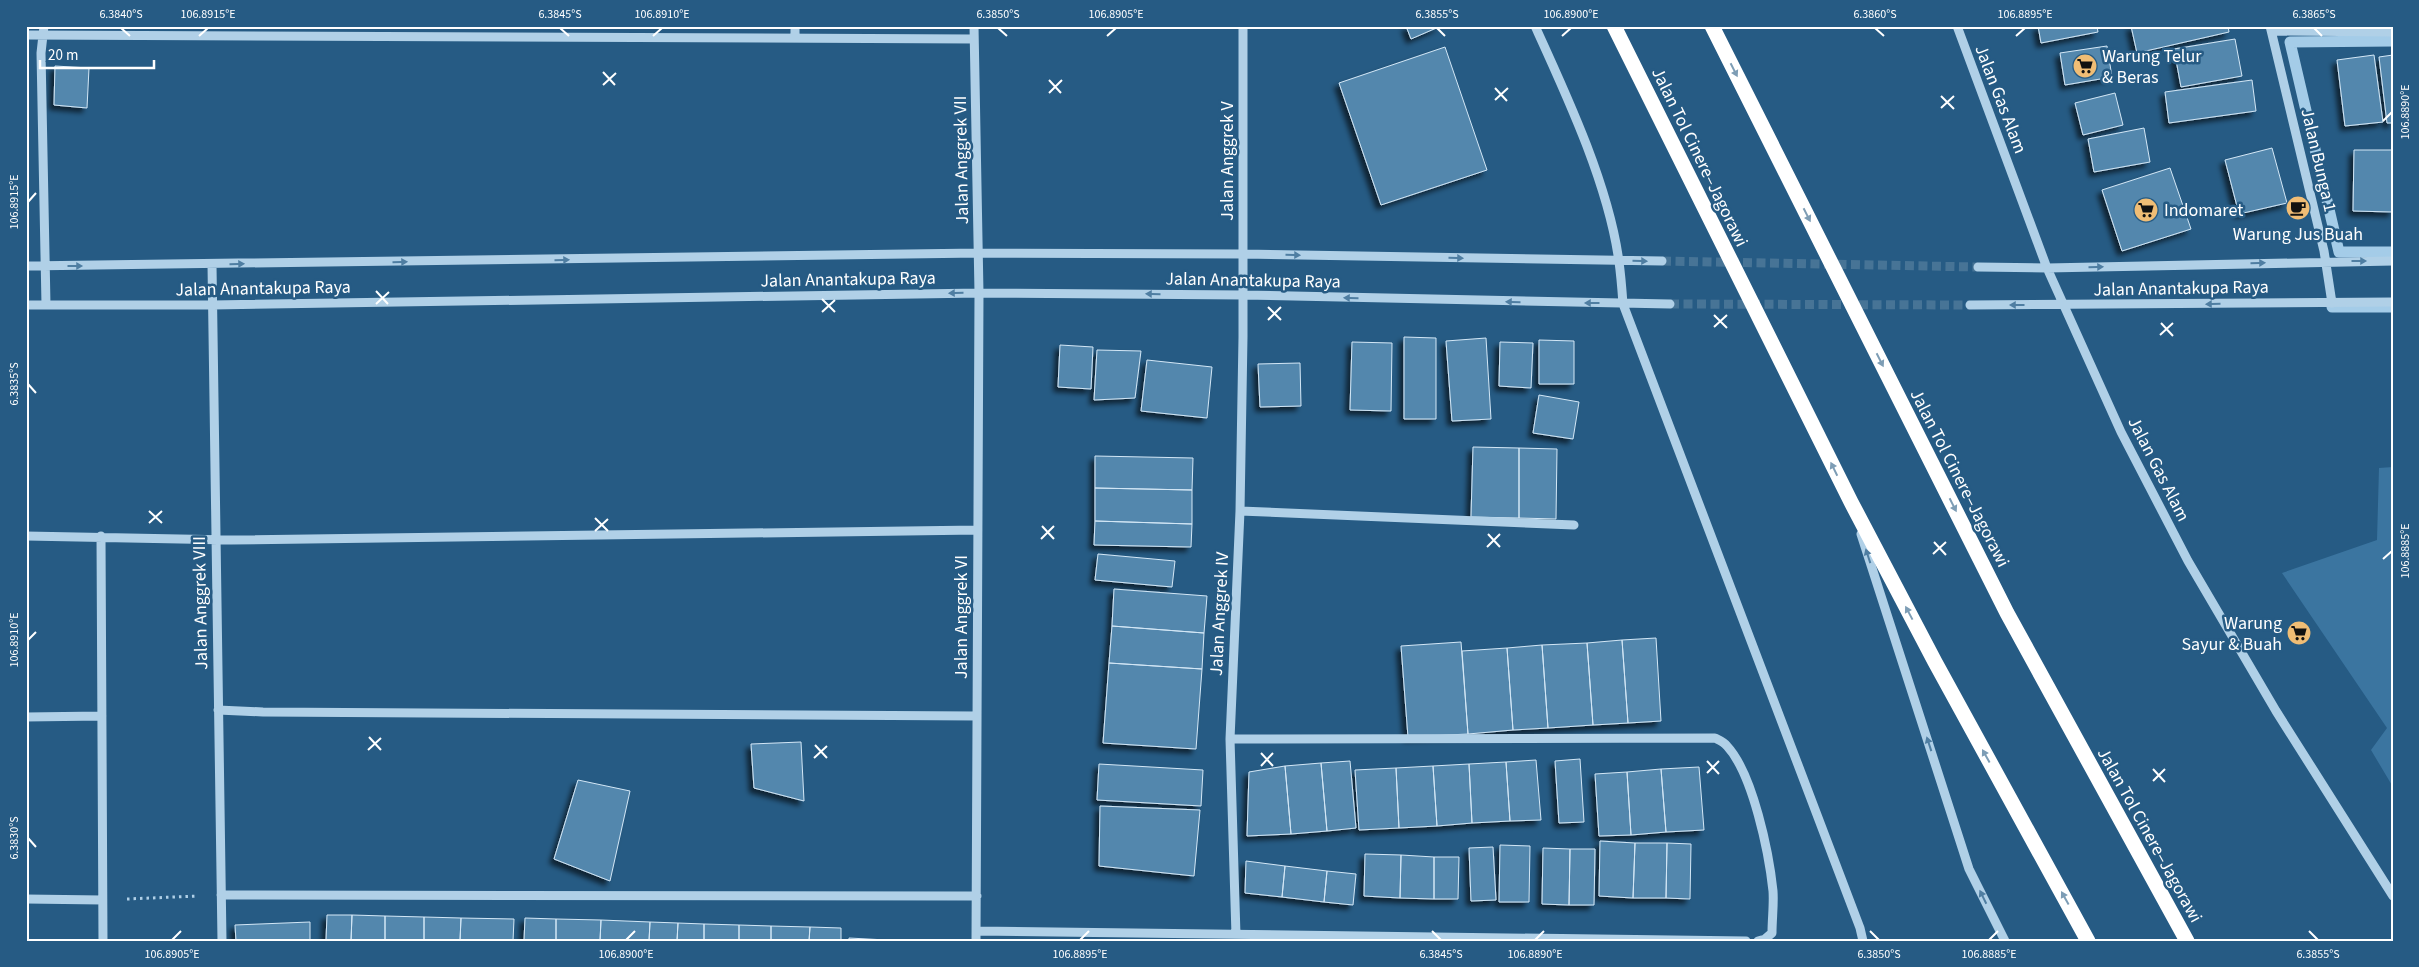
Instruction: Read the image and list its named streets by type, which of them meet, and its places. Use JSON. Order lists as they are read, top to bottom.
{
  "streets": {
    "highway": ["Jalan Tol Cinere–Jagorawi"],
    "street": [
      "Jalan Gas Alam",
      "Jalan Anggrek VII",
      "Jalan Bunga 1",
      "Jalan Anggrek V",
      "Jalan Anantakupa Raya",
      "Jalan Anggrek VIII",
      "Jalan Anggrek IV",
      "Jalan Anggrek VI"
    ]
  },
  "crossings": [
    ["Jalan Gas Alam", "Jalan Anantakupa Raya"],
    ["Jalan Anggrek VII", "Jalan Anantakupa Raya"],
    ["Jalan Anggrek VII", "Jalan Anggrek VI"],
    ["Jalan Bunga 1", "Jalan Anantakupa Raya"],
    ["Jalan Anggrek V", "Jalan Anantakupa Raya"],
    ["Jalan Anggrek V", "Jalan Anggrek IV"],
    ["Jalan Anantakupa Raya", "Jalan Anggrek VIII"],
    ["Jalan Anantakupa Raya", "Jalan Anggrek IV"],
    ["Jalan Anantakupa Raya", "Jalan Anggrek VI"]
  ],
  "places": {
    "supermarket": ["Warung Telur & Beras", "Indomaret", "Warung Sayur & Buah"],
    "cafe": ["Warung Jus Buah"]
  },
  "scale_bar": "20 m",
  "coordinates": [
    "6.3840°S",
    "106.8915°E",
    "6.3845°S",
    "106.8910°E",
    "6.3850°S",
    "106.8905°E",
    "6.3855°S",
    "106.8900°E",
    "6.3860°S",
    "106.8895°E",
    "6.3865°S",
    "106.8890°E",
    "6.3835°S",
    "106.8885°E",
    "6.3830°S"
  ]
}
